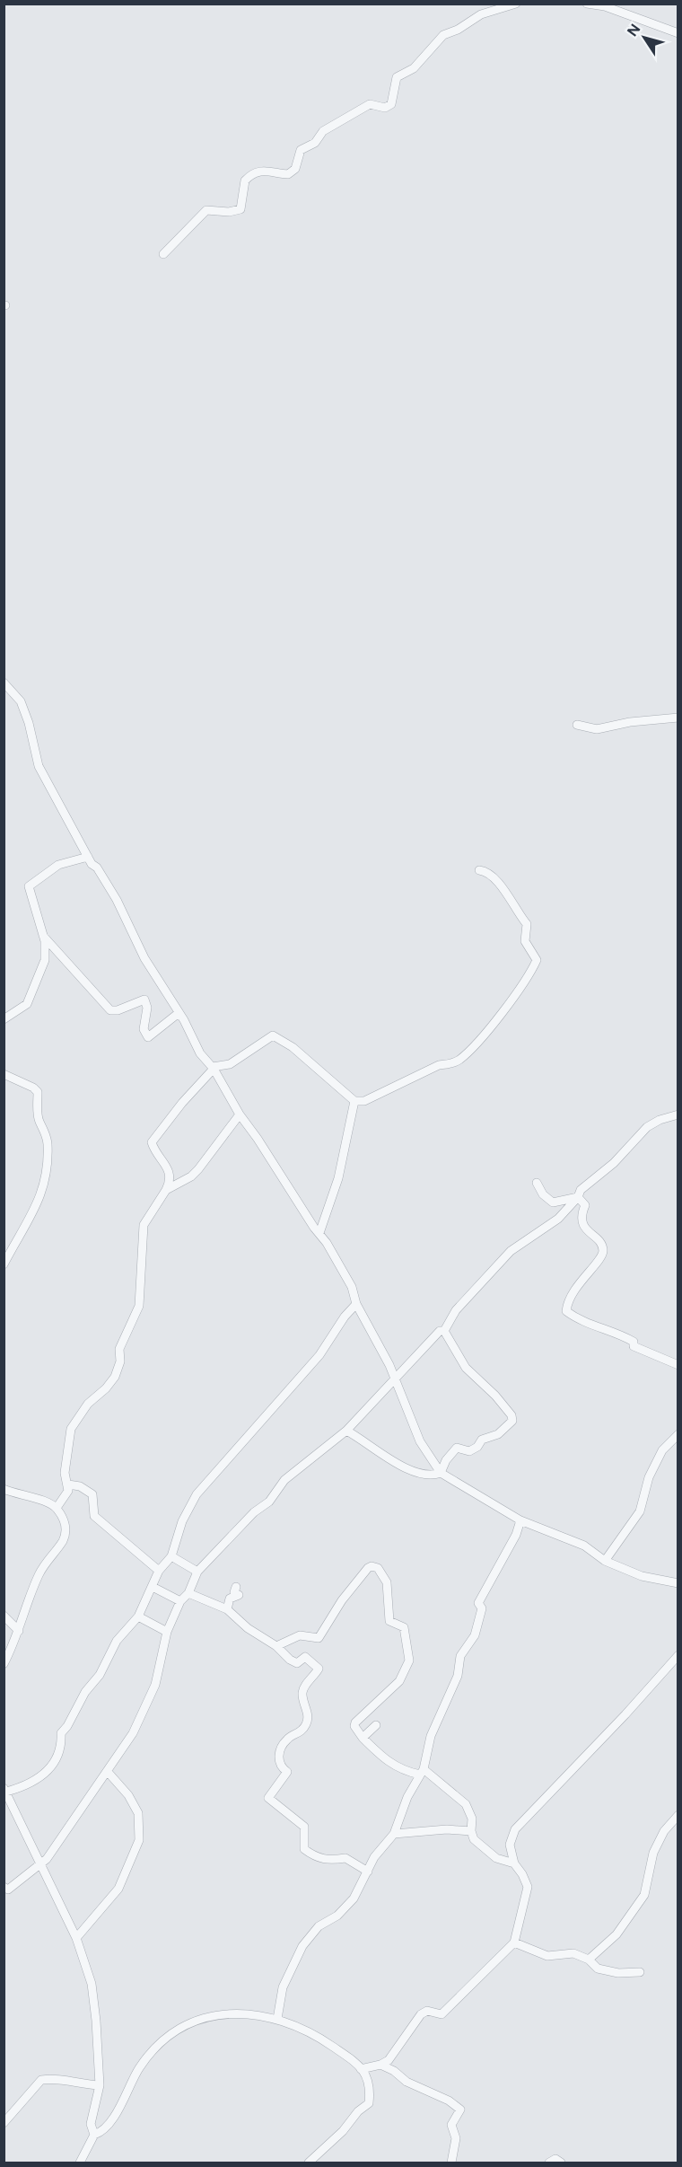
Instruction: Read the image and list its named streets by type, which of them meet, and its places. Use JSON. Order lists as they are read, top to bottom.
{
  "north": "top left"
}
